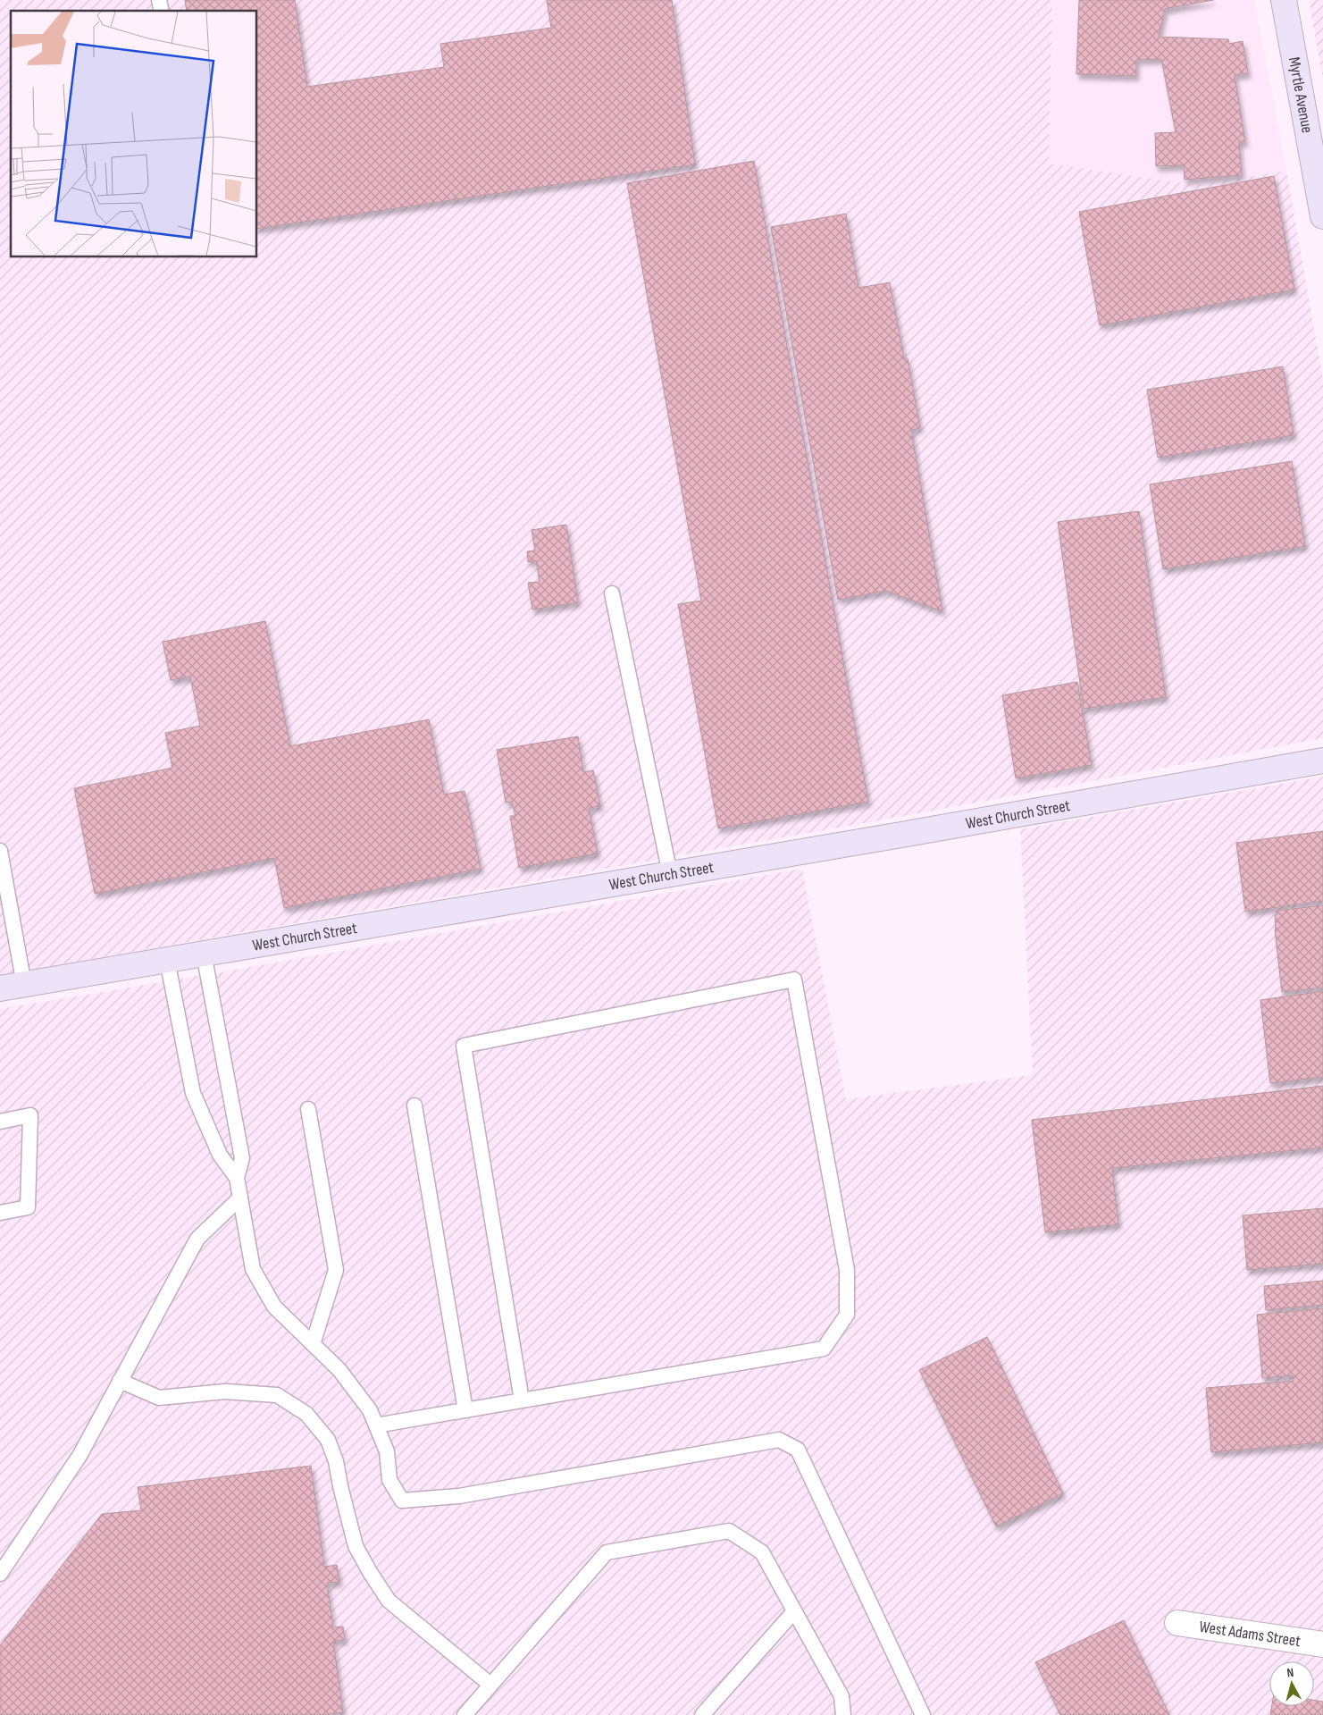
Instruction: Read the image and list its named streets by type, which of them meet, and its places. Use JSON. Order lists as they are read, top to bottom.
{
  "streets": {
    "street": ["Myrtle Avenue", "West Church Street", "West Adams Street"]
  },
  "north": "top"
}
